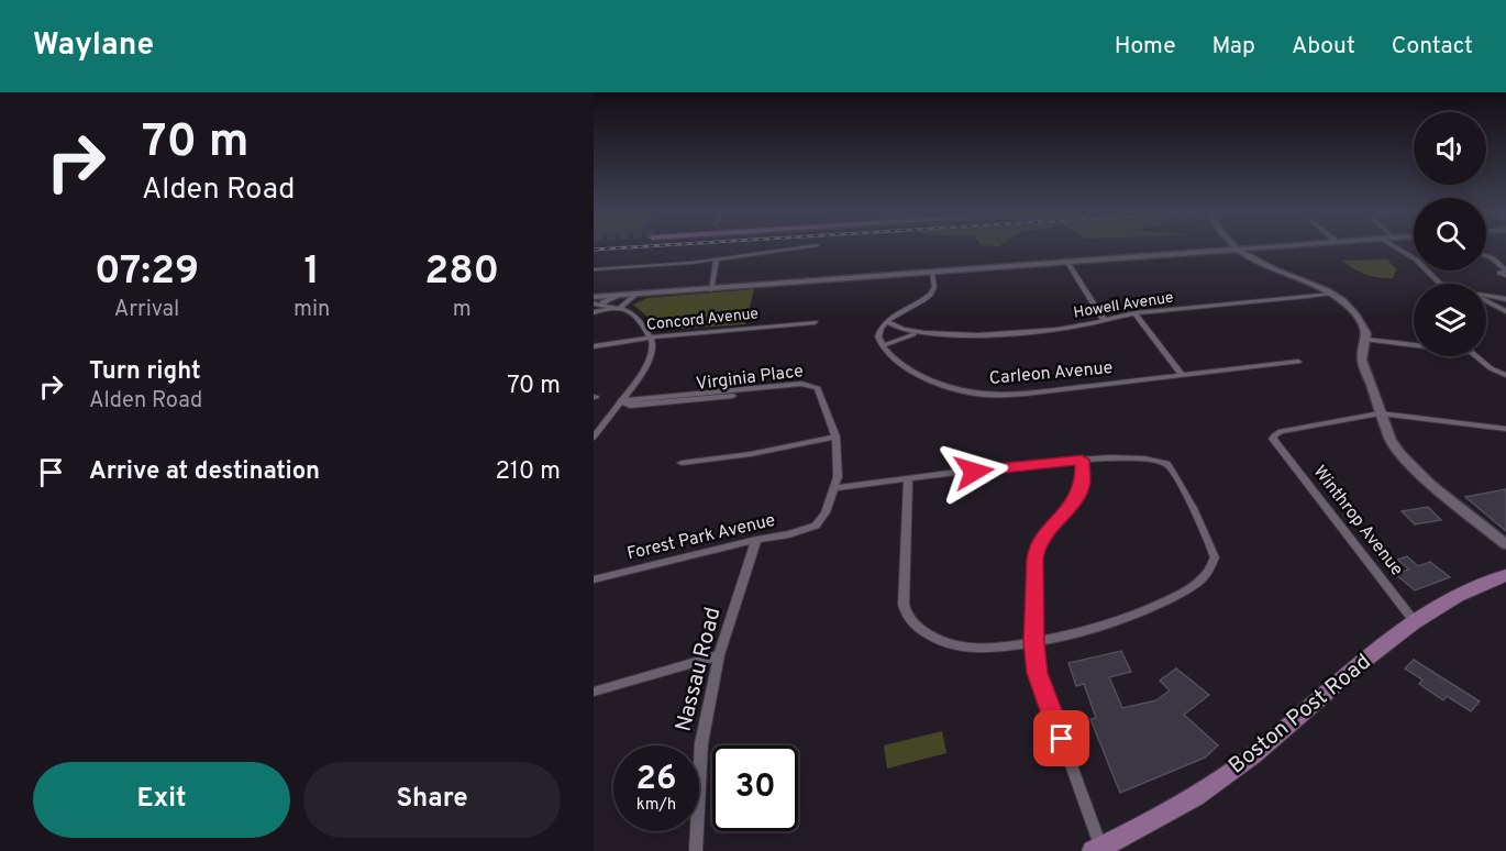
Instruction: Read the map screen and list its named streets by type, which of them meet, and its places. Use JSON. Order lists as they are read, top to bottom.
{
  "streets": {
    "main road": ["Boston Post Road"],
    "street": [
      "Howell Avenue",
      "Concord Avenue",
      "Carleon Avenue",
      "Virginia Place",
      "Winthrop Avenue",
      "Forest Park Avenue",
      "Nassau Road"
    ]
  },
  "crossings": [
    ["Howell Avenue", "Carleon Avenue"],
    ["Winthrop Avenue", "Boston Post Road"],
    ["Forest Park Avenue", "Nassau Road"]
  ],
  "page": {
    "header": "Waylane",
    "nav": [
      "Home",
      "Map",
      "About",
      "Contact"
    ],
    "turn": ["70 m", "Alden Road"],
    "eta": [
      "07:29",
      "Arrival",
      "1",
      "min",
      "280",
      "m"
    ],
    "list": [
      {
        "name": "Turn right",
        "note": "Alden Road",
        "value": "70 m"
      },
      {
        "name": "Arrive at destination",
        "value": "210 m"
      }
    ],
    "speed": "26 km/h",
    "limit": "30",
    "buttons": ["Exit", "Share"]
  }
}
